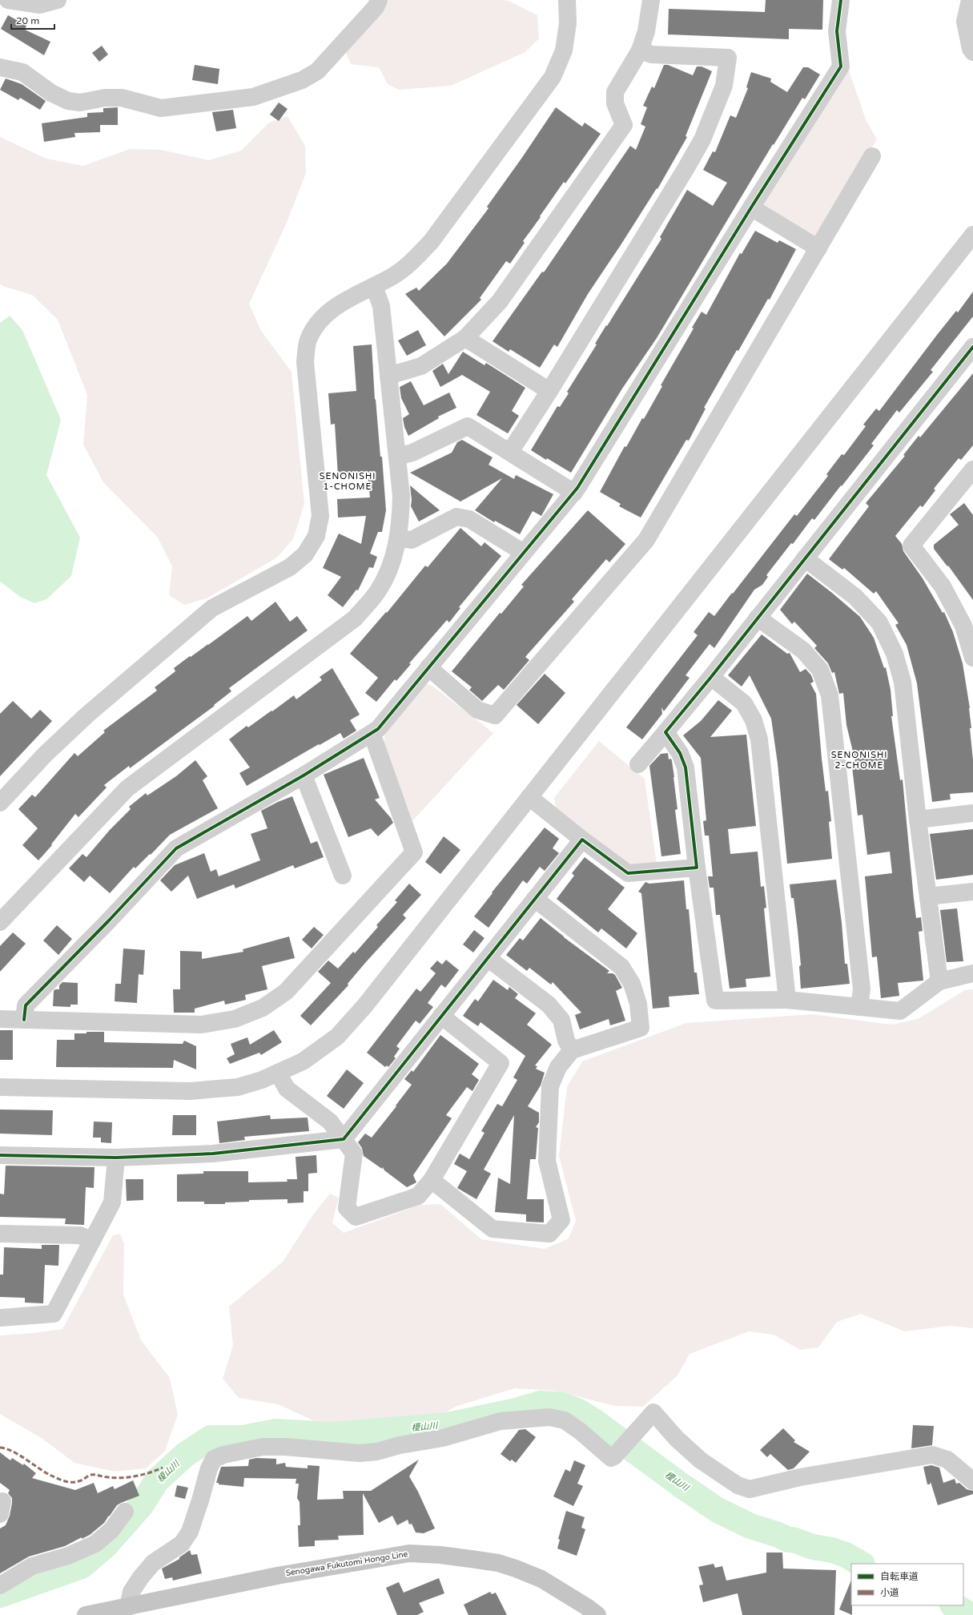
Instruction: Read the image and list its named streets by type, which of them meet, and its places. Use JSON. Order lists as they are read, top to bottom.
{
  "streets": {
    "main road": ["Senogawa Fukutomi Hongo Line"]
  },
  "districts": ["SENONISHI 1-CHOME", "SENONISHI 2-CHOME"],
  "water": ["榎山川"],
  "legend": ["自転車道", "小道"],
  "scale_bar": "20 m"
}
